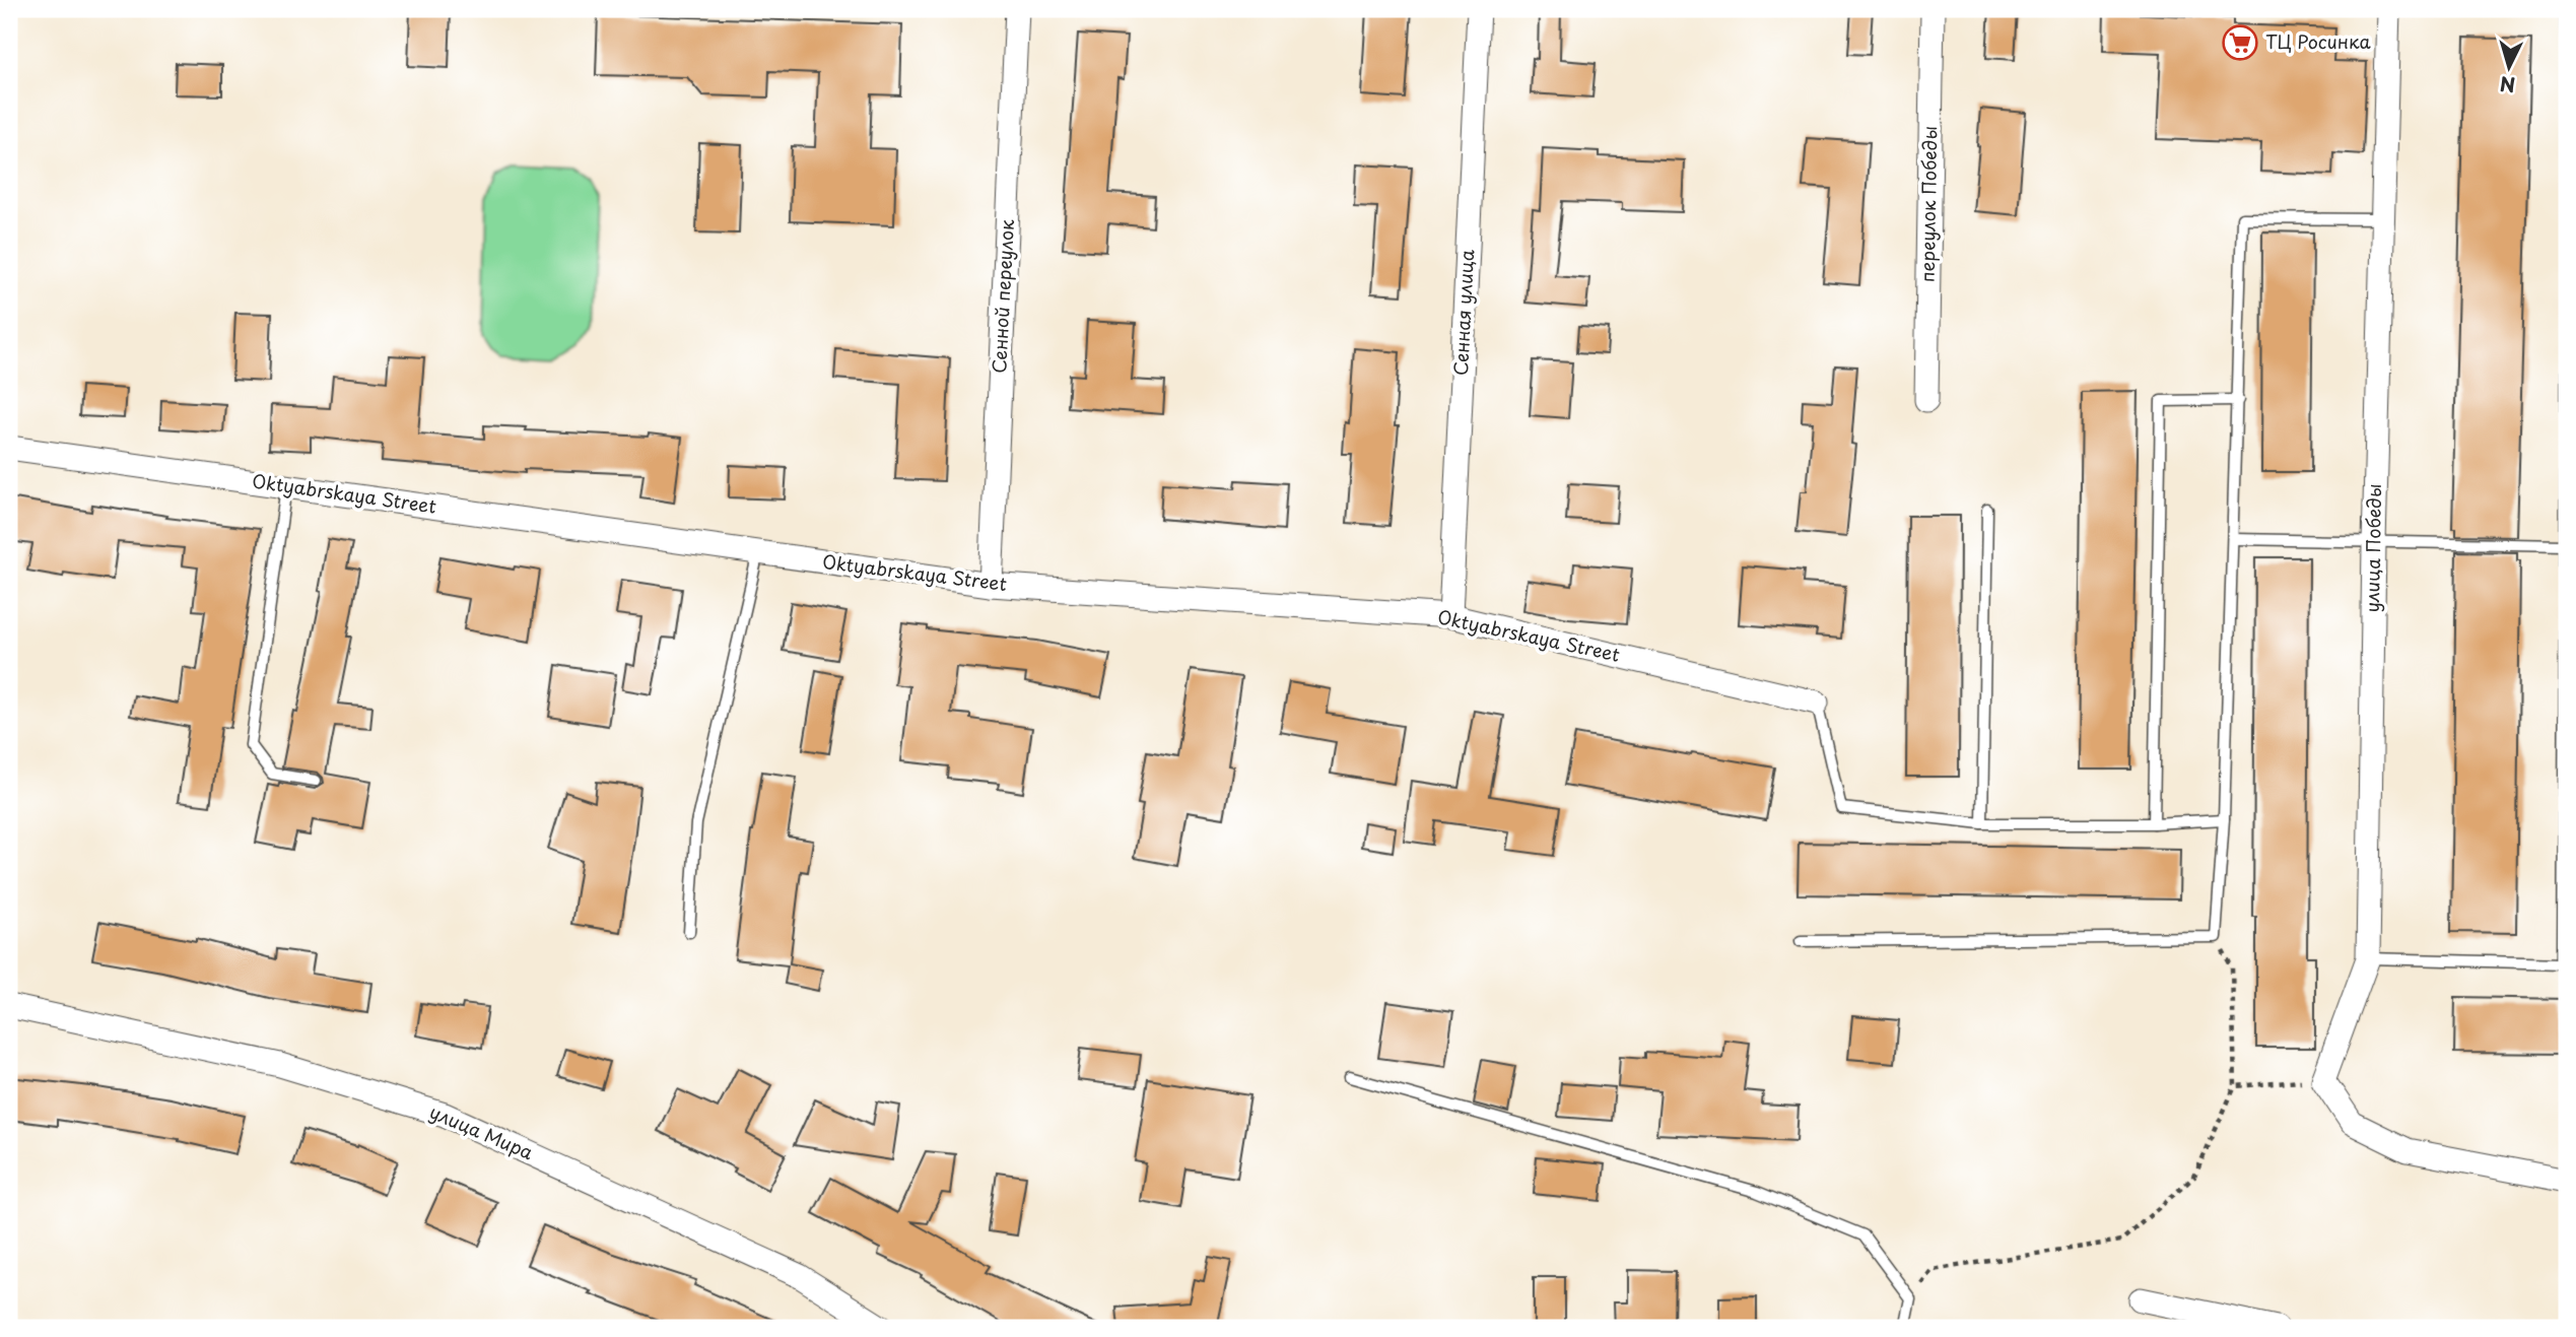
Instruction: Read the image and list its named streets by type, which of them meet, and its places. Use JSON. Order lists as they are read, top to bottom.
{
  "streets": {
    "street": [
      "переулок Победы",
      "Сенной переулок",
      "Сенная улица",
      "Oktyabrskaya Street",
      "улица Победы",
      "улица Мира"
    ]
  },
  "crossings": [
    ["Сенной переулок", "Oktyabrskaya Street"],
    ["Сенная улица", "Oktyabrskaya Street"]
  ],
  "places": {
    "supermarket": ["ТЦ Росинка"]
  },
  "north": "bottom"
}
